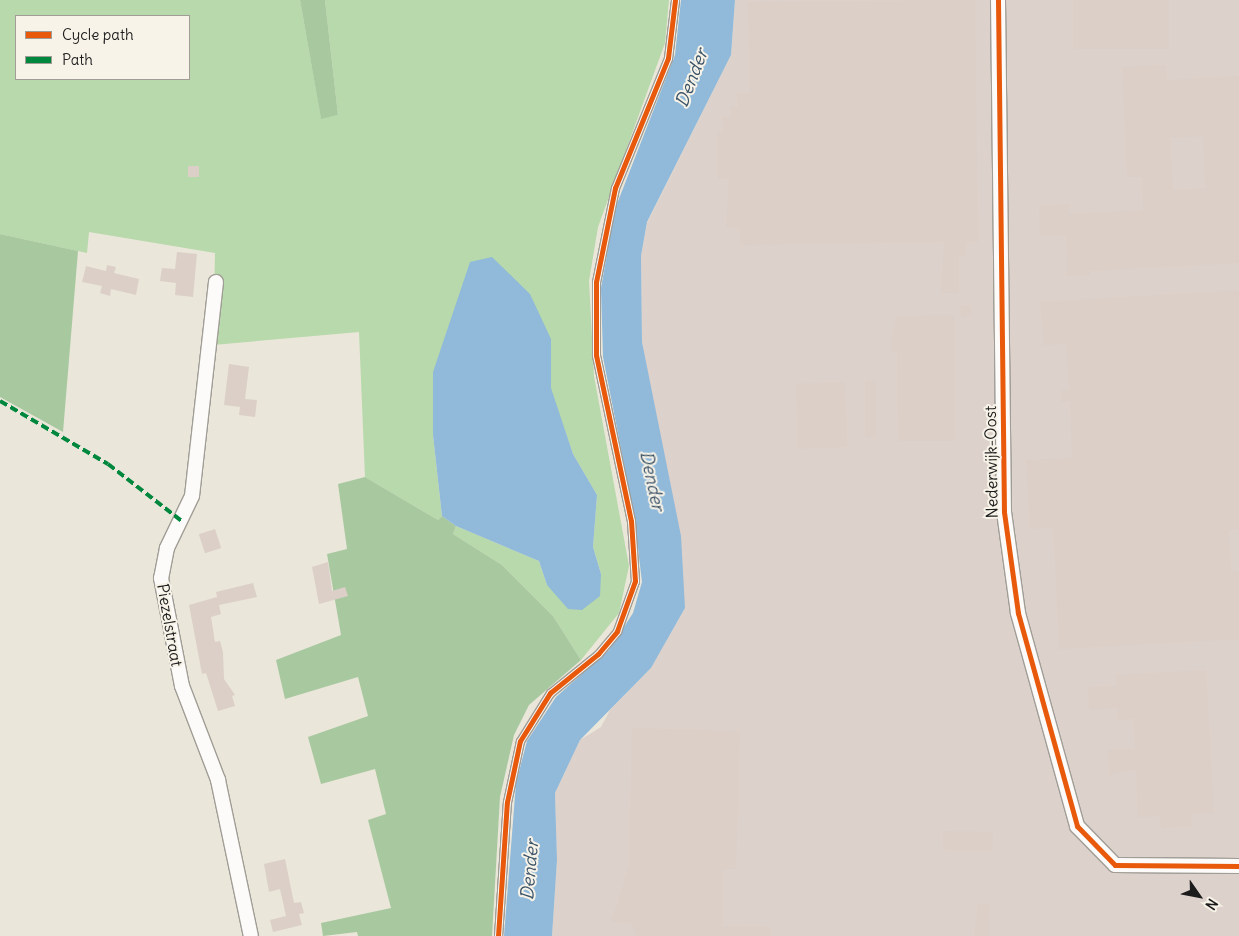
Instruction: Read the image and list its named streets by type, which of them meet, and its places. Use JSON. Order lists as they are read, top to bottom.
{
  "streets": {
    "street": ["Nederwijk-Oost", "Piezelstraat"]
  },
  "water": ["Dender"],
  "legend": ["Cycle path", "Path"],
  "north": "bottom right"
}
